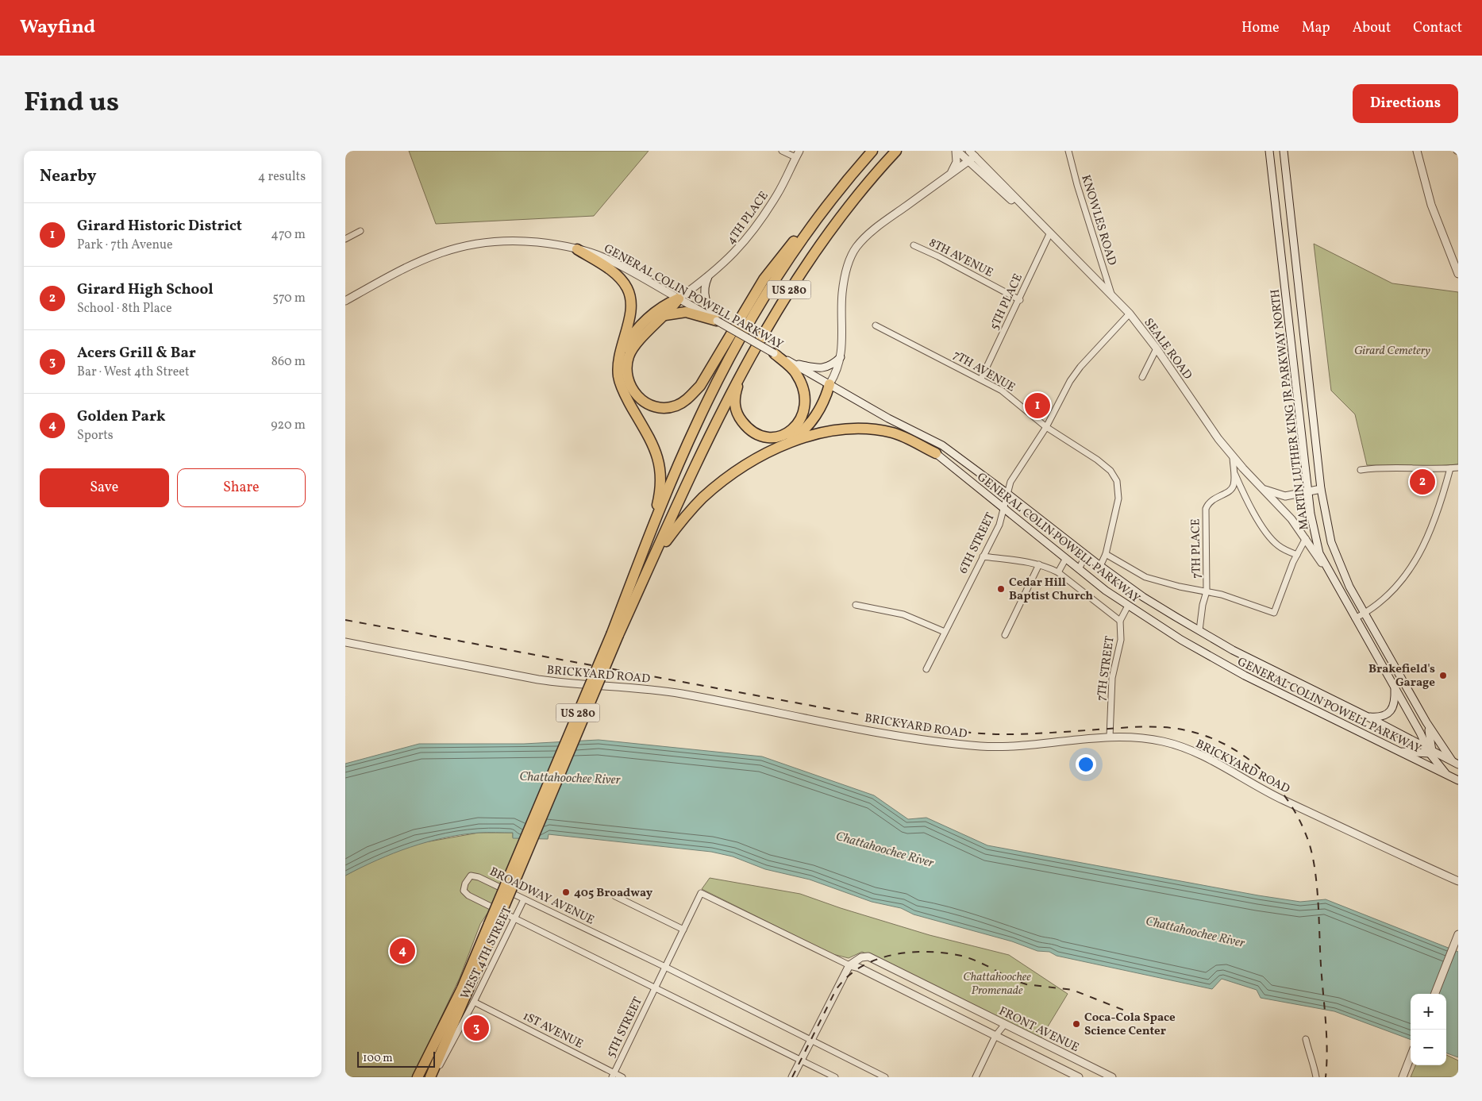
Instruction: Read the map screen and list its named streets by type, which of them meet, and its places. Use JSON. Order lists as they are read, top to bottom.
{
  "streets": {
    "highway": ["US 280"],
    "street": [
      "4TH PLACE",
      "KNOWLES ROAD",
      "8TH AVENUE",
      "GENERAL COLIN POWELL PARKWAY",
      "5TH PLACE",
      "SEALE ROAD",
      "7TH AVENUE",
      "MARTIN LUTHER KING JR PARKWAY NORTH",
      "6TH STREET",
      "7TH PLACE",
      "7TH STREET",
      "BRICKYARD ROAD",
      "BROADWAY AVENUE",
      "WEST 4TH STREET",
      "5TH STREET",
      "FRONT AVENUE",
      "1ST AVENUE"
    ]
  },
  "crossings": [
    ["4TH PLACE", "GENERAL COLIN POWELL PARKWAY"],
    ["KNOWLES ROAD", "SEALE ROAD"],
    ["8TH AVENUE", "5TH PLACE"],
    ["US 280", "WEST 4TH STREET"],
    ["GENERAL COLIN POWELL PARKWAY", "MARTIN LUTHER KING JR PARKWAY NORTH"],
    ["GENERAL COLIN POWELL PARKWAY", "6TH STREET"],
    ["GENERAL COLIN POWELL PARKWAY", "7TH PLACE"],
    ["GENERAL COLIN POWELL PARKWAY", "7TH STREET"],
    ["5TH PLACE", "SEALE ROAD"],
    ["5TH PLACE", "7TH AVENUE"],
    ["SEALE ROAD", "MARTIN LUTHER KING JR PARKWAY NORTH"],
    ["SEALE ROAD", "6TH STREET"],
    ["SEALE ROAD", "7TH PLACE"],
    ["7TH AVENUE", "6TH STREET"],
    ["7TH STREET", "BRICKYARD ROAD"],
    ["BROADWAY AVENUE", "WEST 4TH STREET"],
    ["BROADWAY AVENUE", "5TH STREET"],
    ["WEST 4TH STREET", "1ST AVENUE"],
    ["5TH STREET", "FRONT AVENUE"],
    ["5TH STREET", "1ST AVENUE"]
  ],
  "water": ["Chattahoochee River"],
  "parks": ["Girard Cemetery", "Chattahoochee Promenade"],
  "places": [
    "Cedar Hill Baptist Church",
    "Brakefield's Garage",
    "405 Broadway",
    "Coca-Cola Space Science Center"
  ],
  "scale_bar": "100 m",
  "page": {
    "header": "Wayfind",
    "nav": [
      "Home",
      "Map",
      "About",
      "Contact"
    ],
    "title": "Find us",
    "buttons": [
      "Directions",
      ["Save", "Share"]
    ],
    "heading": ["Nearby", "4 results"],
    "list": [
      {
        "mark": "1",
        "name": "Girard Historic District",
        "note": "Park · 7th Avenue",
        "value": "470 m"
      },
      {
        "mark": "2",
        "name": "Girard High School",
        "note": "School · 8th Place",
        "value": "570 m"
      },
      {
        "mark": "3",
        "name": "Acers Grill & Bar",
        "note": "Bar · West 4th Street",
        "value": "860 m"
      },
      {
        "mark": "4",
        "name": "Golden Park",
        "note": "Sports",
        "value": "920 m"
      }
    ],
    "pins": [
      "1",
      "2",
      "4",
      "3"
    ],
    "map_buttons": ["+", "−"],
    "scale": "100 m"
  }
}
